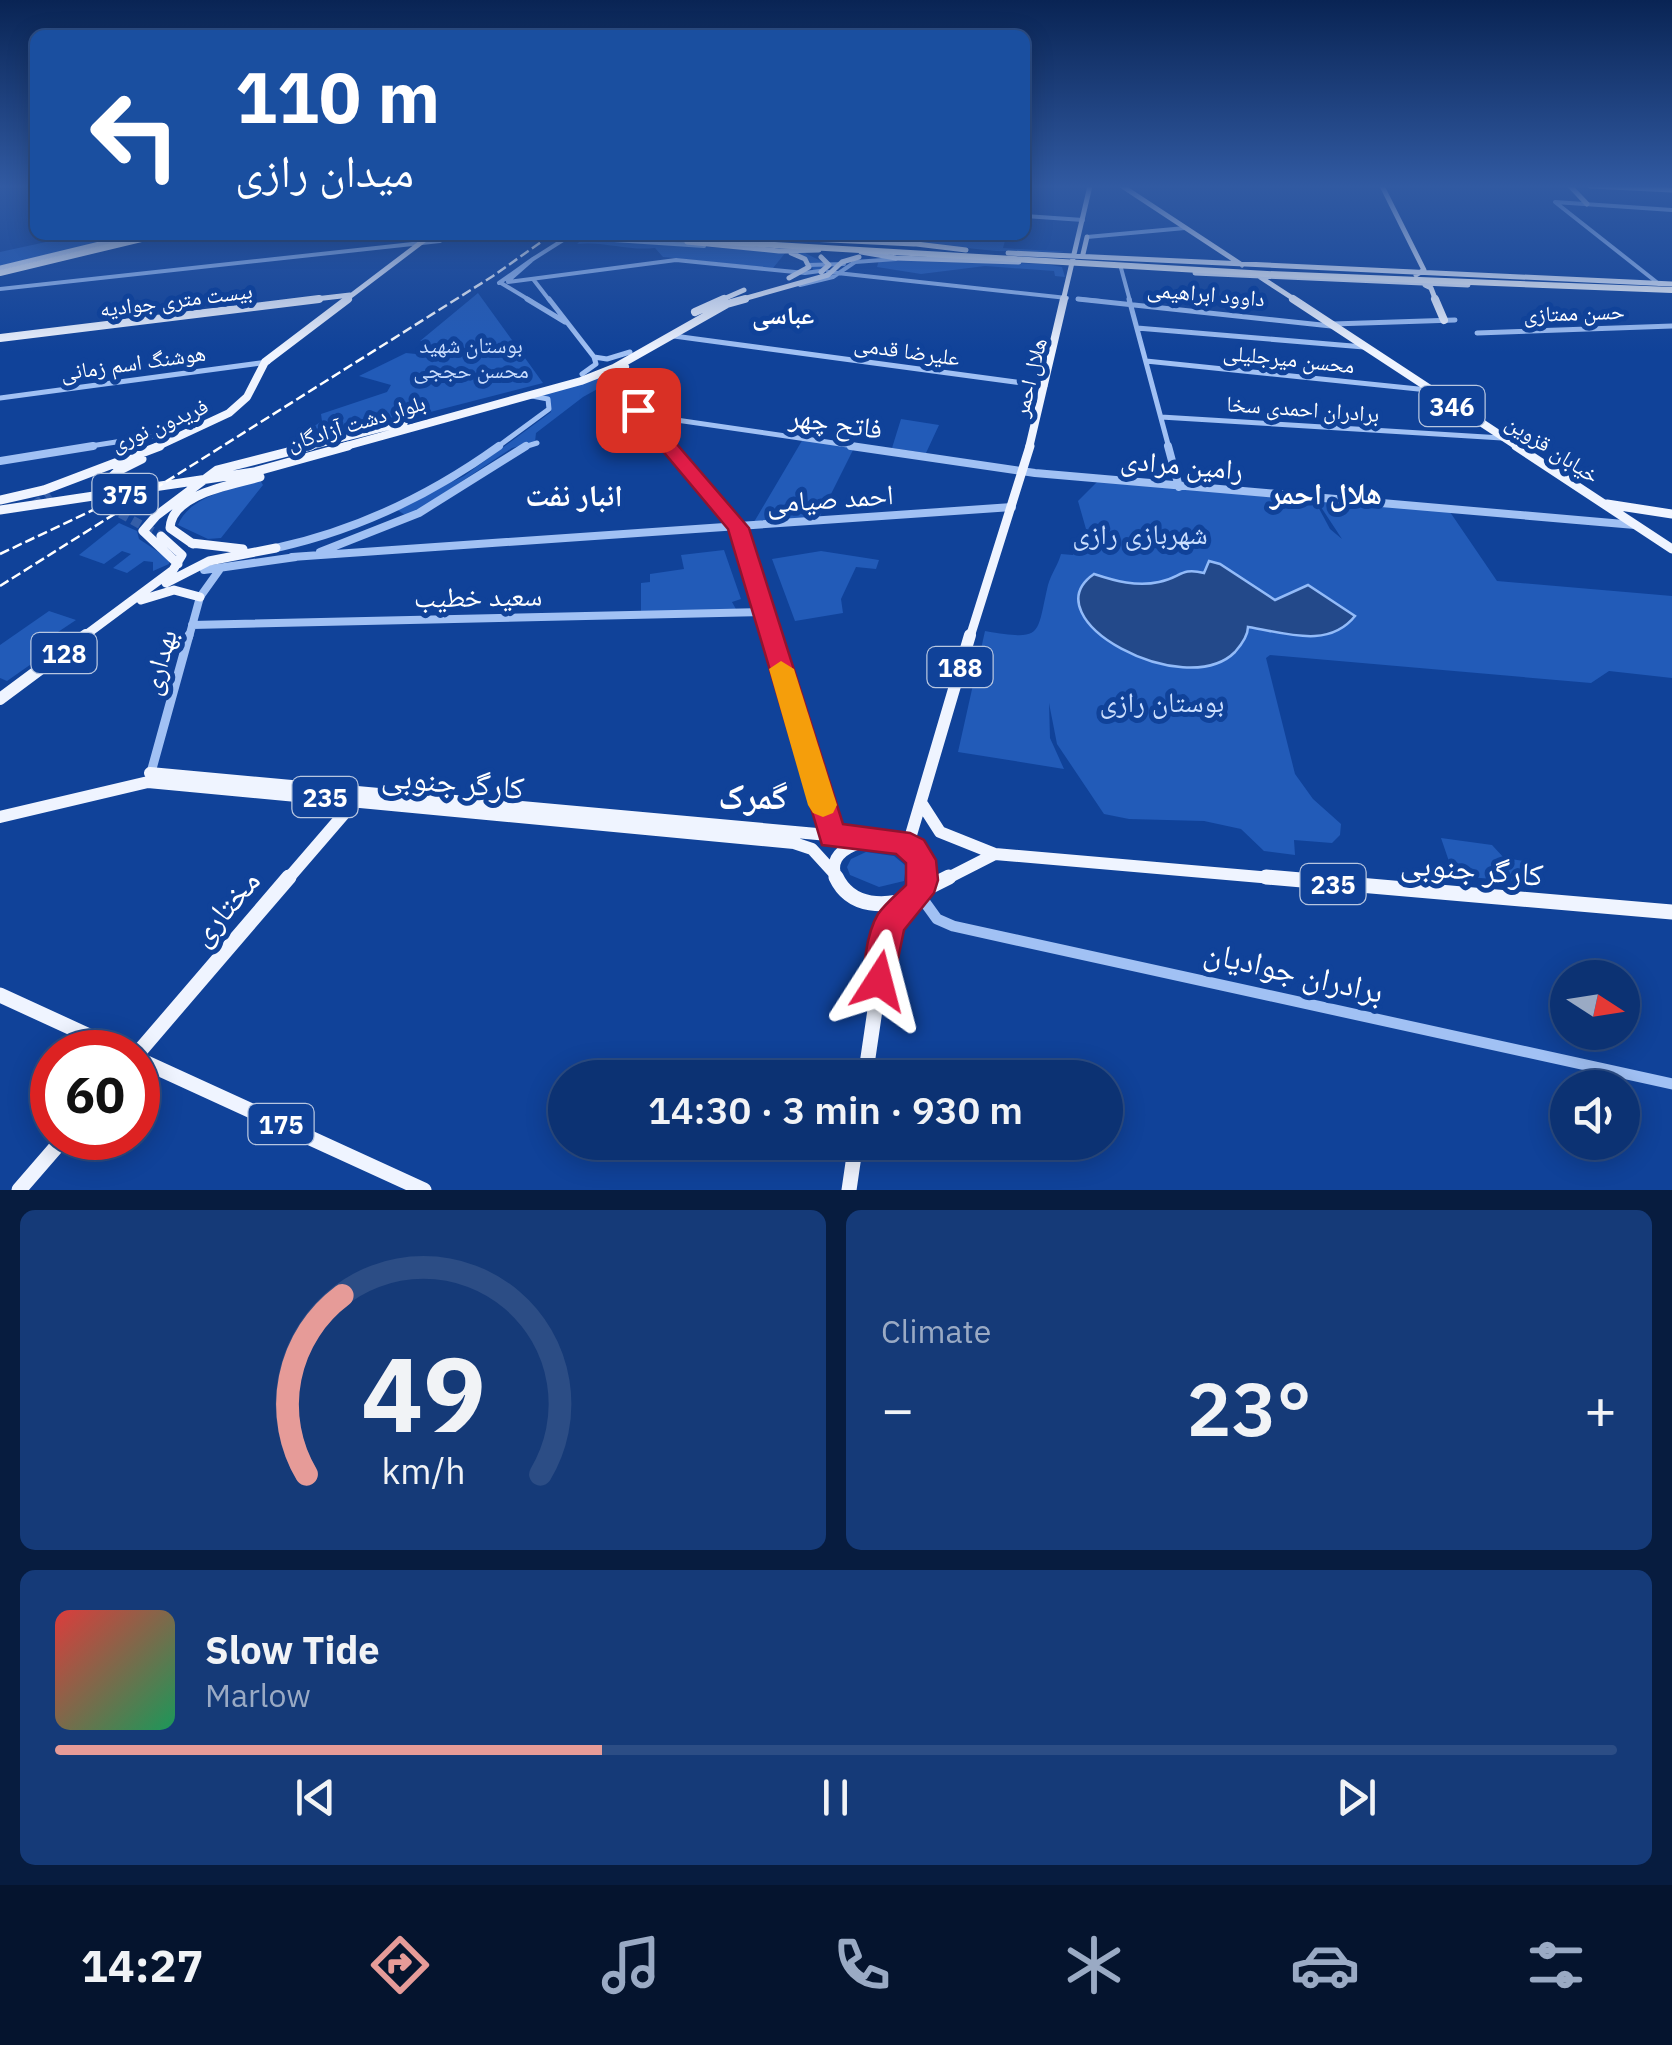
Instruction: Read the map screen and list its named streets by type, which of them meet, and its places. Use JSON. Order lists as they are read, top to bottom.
{
  "streets": {
    "main road": [
      "بیست متری جوادیه",
      "هلال احمر",
      "346",
      "بلوار دشت آزادگان",
      "فریدون نوری",
      "خیابان قزوین",
      "375",
      "128",
      "188",
      "کارگر جنوبی",
      "235",
      "مختاری",
      "175"
    ],
    "street": [
      "داوود ابراهیمی",
      "حسن ممتازی",
      "علیرضا قدمی",
      "محسن میرجلیلی",
      "هوشنگ اسم زمانی",
      "برادران احمدی سخا",
      "فاتح چهر",
      "رامین مرادی",
      "احمد صیامی",
      "سعید خطیب",
      "بهداری",
      "برادران جوادیان"
    ]
  },
  "crossings": [
    ["داوود ابراهیمی", "خیابان قزوین"],
    ["بیست متری جوادیه", "فریدون نوری"],
    ["علیرضا قدمی", "هلال احمر"],
    ["علیرضا قدمی", "375"],
    ["محسن میرجلیلی", "خیابان قزوین"],
    ["هوشنگ اسم زمانی", "فریدون نوری"],
    ["هلال احمر", "فاتح چهر"],
    ["هلال احمر", "رامین مرادی"],
    ["هلال احمر", "188"],
    ["346", "خیابان قزوین"],
    ["برادران احمدی سخا", "خیابان قزوین"],
    ["بلوار دشت آزادگان", "375"],
    ["فاتح چهر", "رامین مرادی"],
    ["فاتح چهر", "188"],
    ["فریدون نوری", "375"],
    ["خیابان قزوین", "رامین مرادی"],
    ["رامین مرادی", "188"],
    ["احمد صیامی", "188"],
    ["سعید خطیب", "بهداری"],
    ["بهداری", "کارگر جنوبی"],
    ["188", "کارگر جنوبی"],
    ["188", "برادران جوادیان"],
    ["کارگر جنوبی", "مختاری"],
    ["کارگر جنوبی", "برادران جوادیان"]
  ],
  "districts": [
    "عباسی",
    "هلال احمر",
    "انبار نفت",
    "گمرک"
  ],
  "parks": ["بوستان شهید محسن حججی", "شهربازی رازی", "بوستان رازی"],
  "north": "right",
  "page": {
    "turn": ["110 m", "میدان رازی"],
    "limit": "60",
    "trip": "14:30 · 3 min · 930 m",
    "tile": "Climate",
    "heat": ["−", "23°", "+"],
    "song": ["Slow Tide", "Marlow"],
    "tabs": "14:27",
    "gauge": ["49", "km/h"]
  }
}
